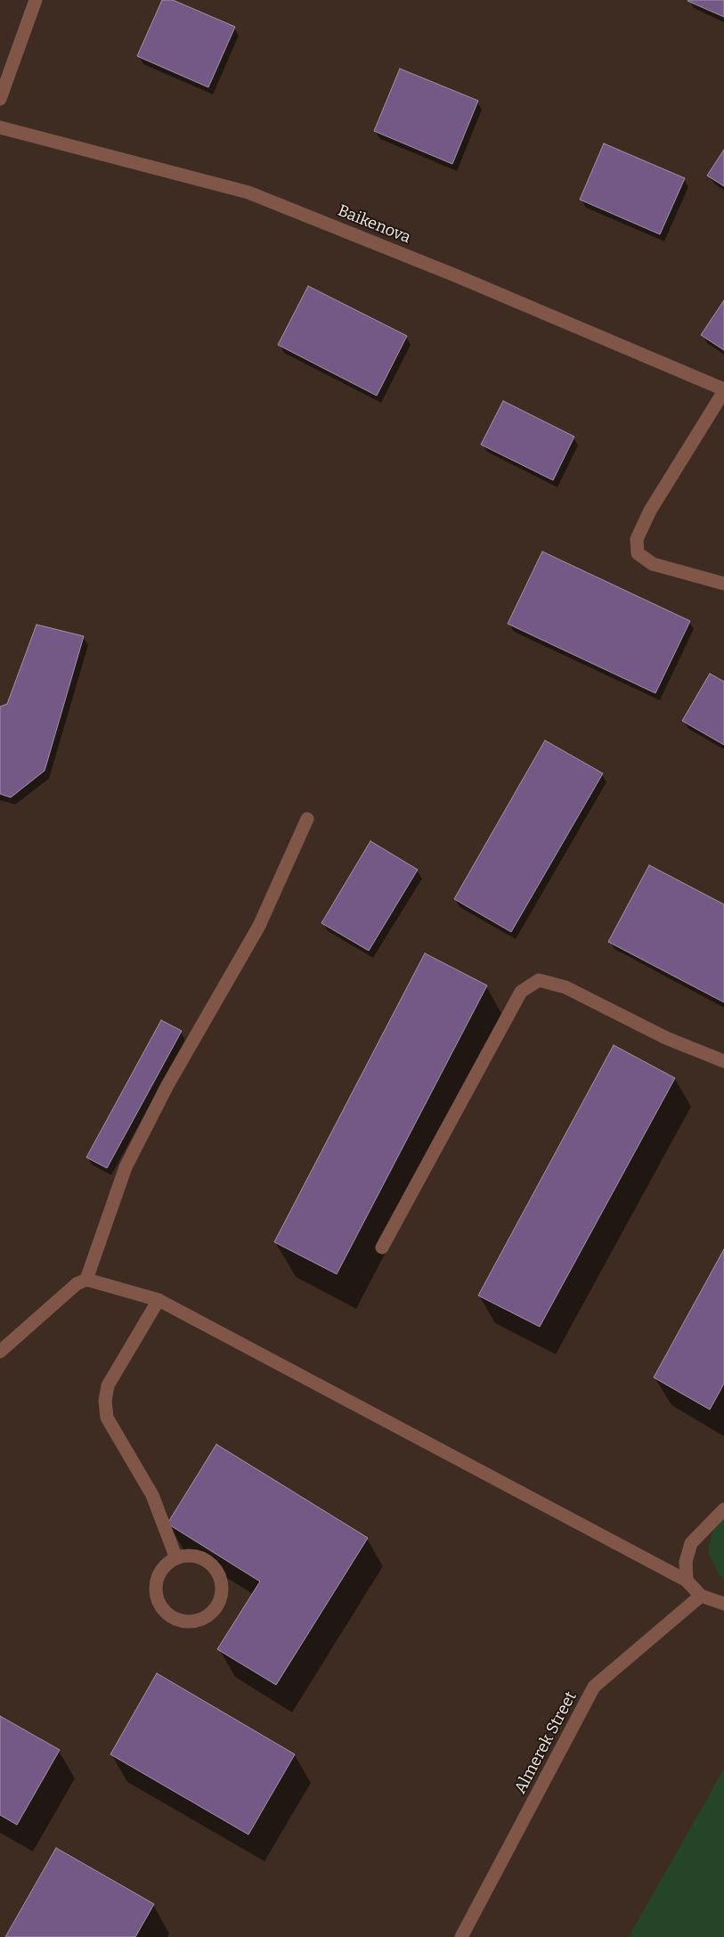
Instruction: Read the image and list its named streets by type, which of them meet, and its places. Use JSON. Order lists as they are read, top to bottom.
{
  "streets": {
    "street": ["Baikenova", "Almerek Street"]
  }
}
